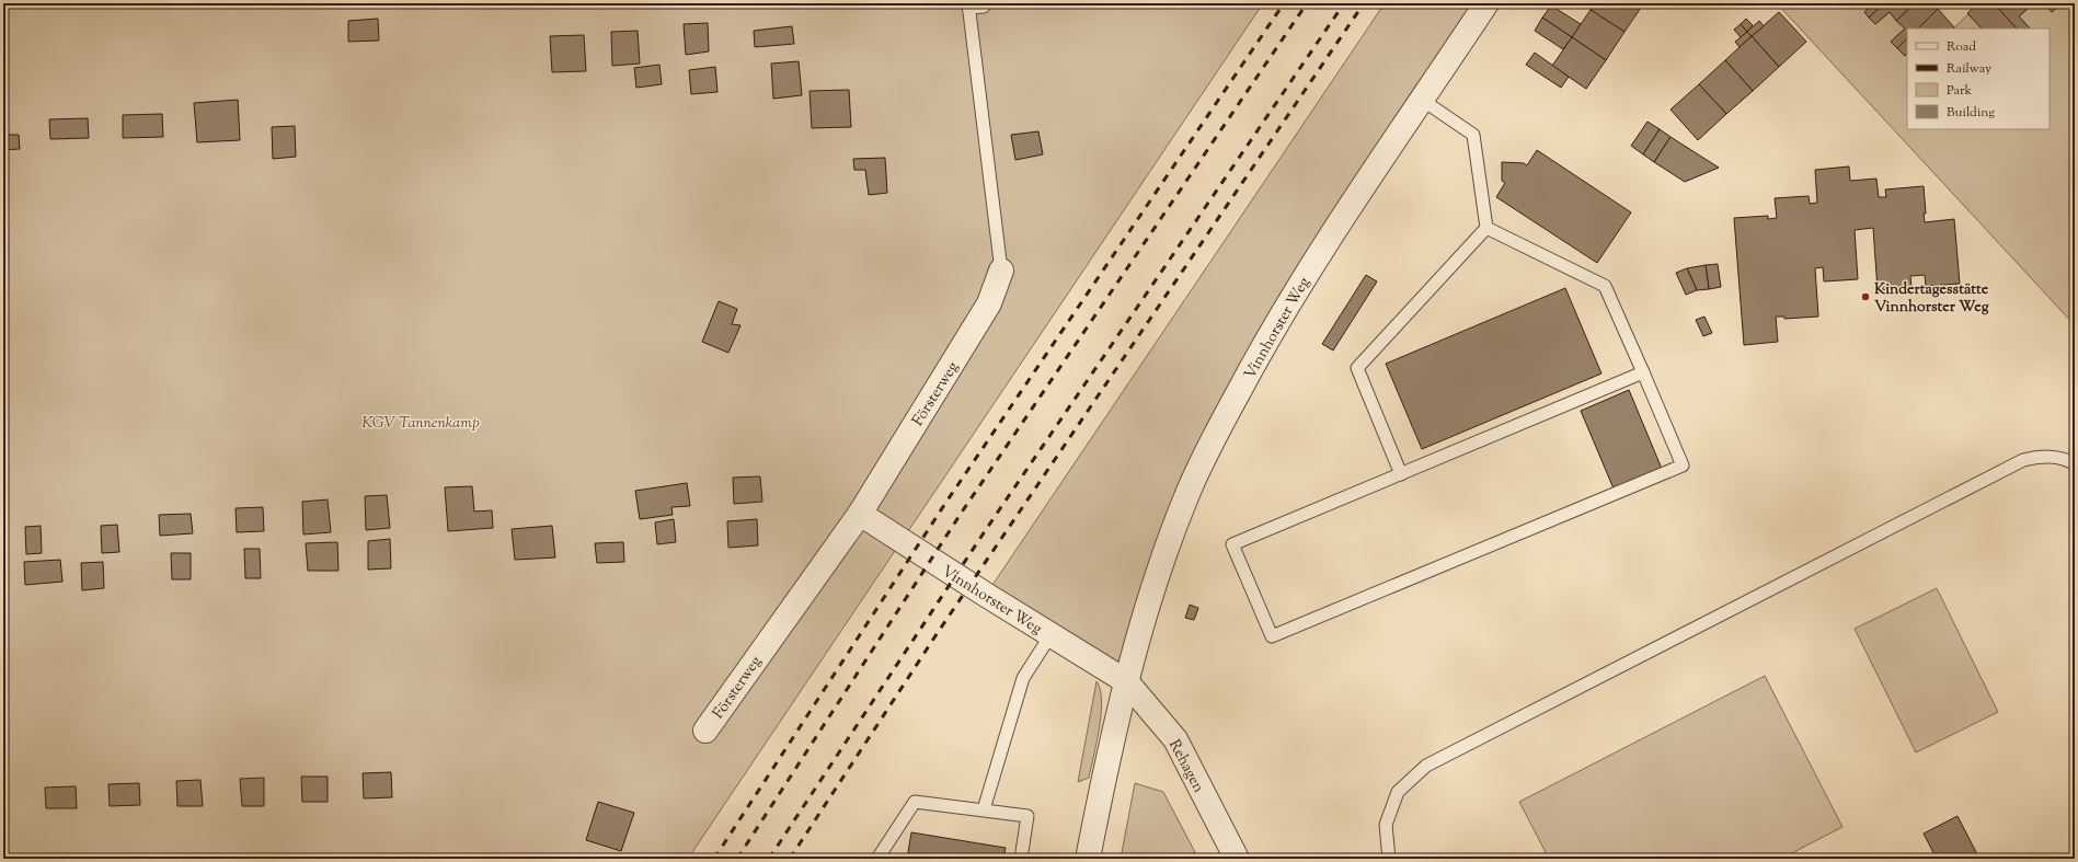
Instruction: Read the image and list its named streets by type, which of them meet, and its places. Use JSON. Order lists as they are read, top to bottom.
{
  "streets": {
    "street": ["Vinnhorster Weg", "Försterweg", "Rehagen"]
  },
  "crossings": [
    ["Vinnhorster Weg", "Försterweg"],
    ["Vinnhorster Weg", "Rehagen"]
  ],
  "parks": ["KGV Tannenkamp"],
  "places": ["Kindertagesstätte Vinnhorster Weg"],
  "legend": [
    "Road",
    "Railway",
    "Park",
    "Building"
  ]
}
